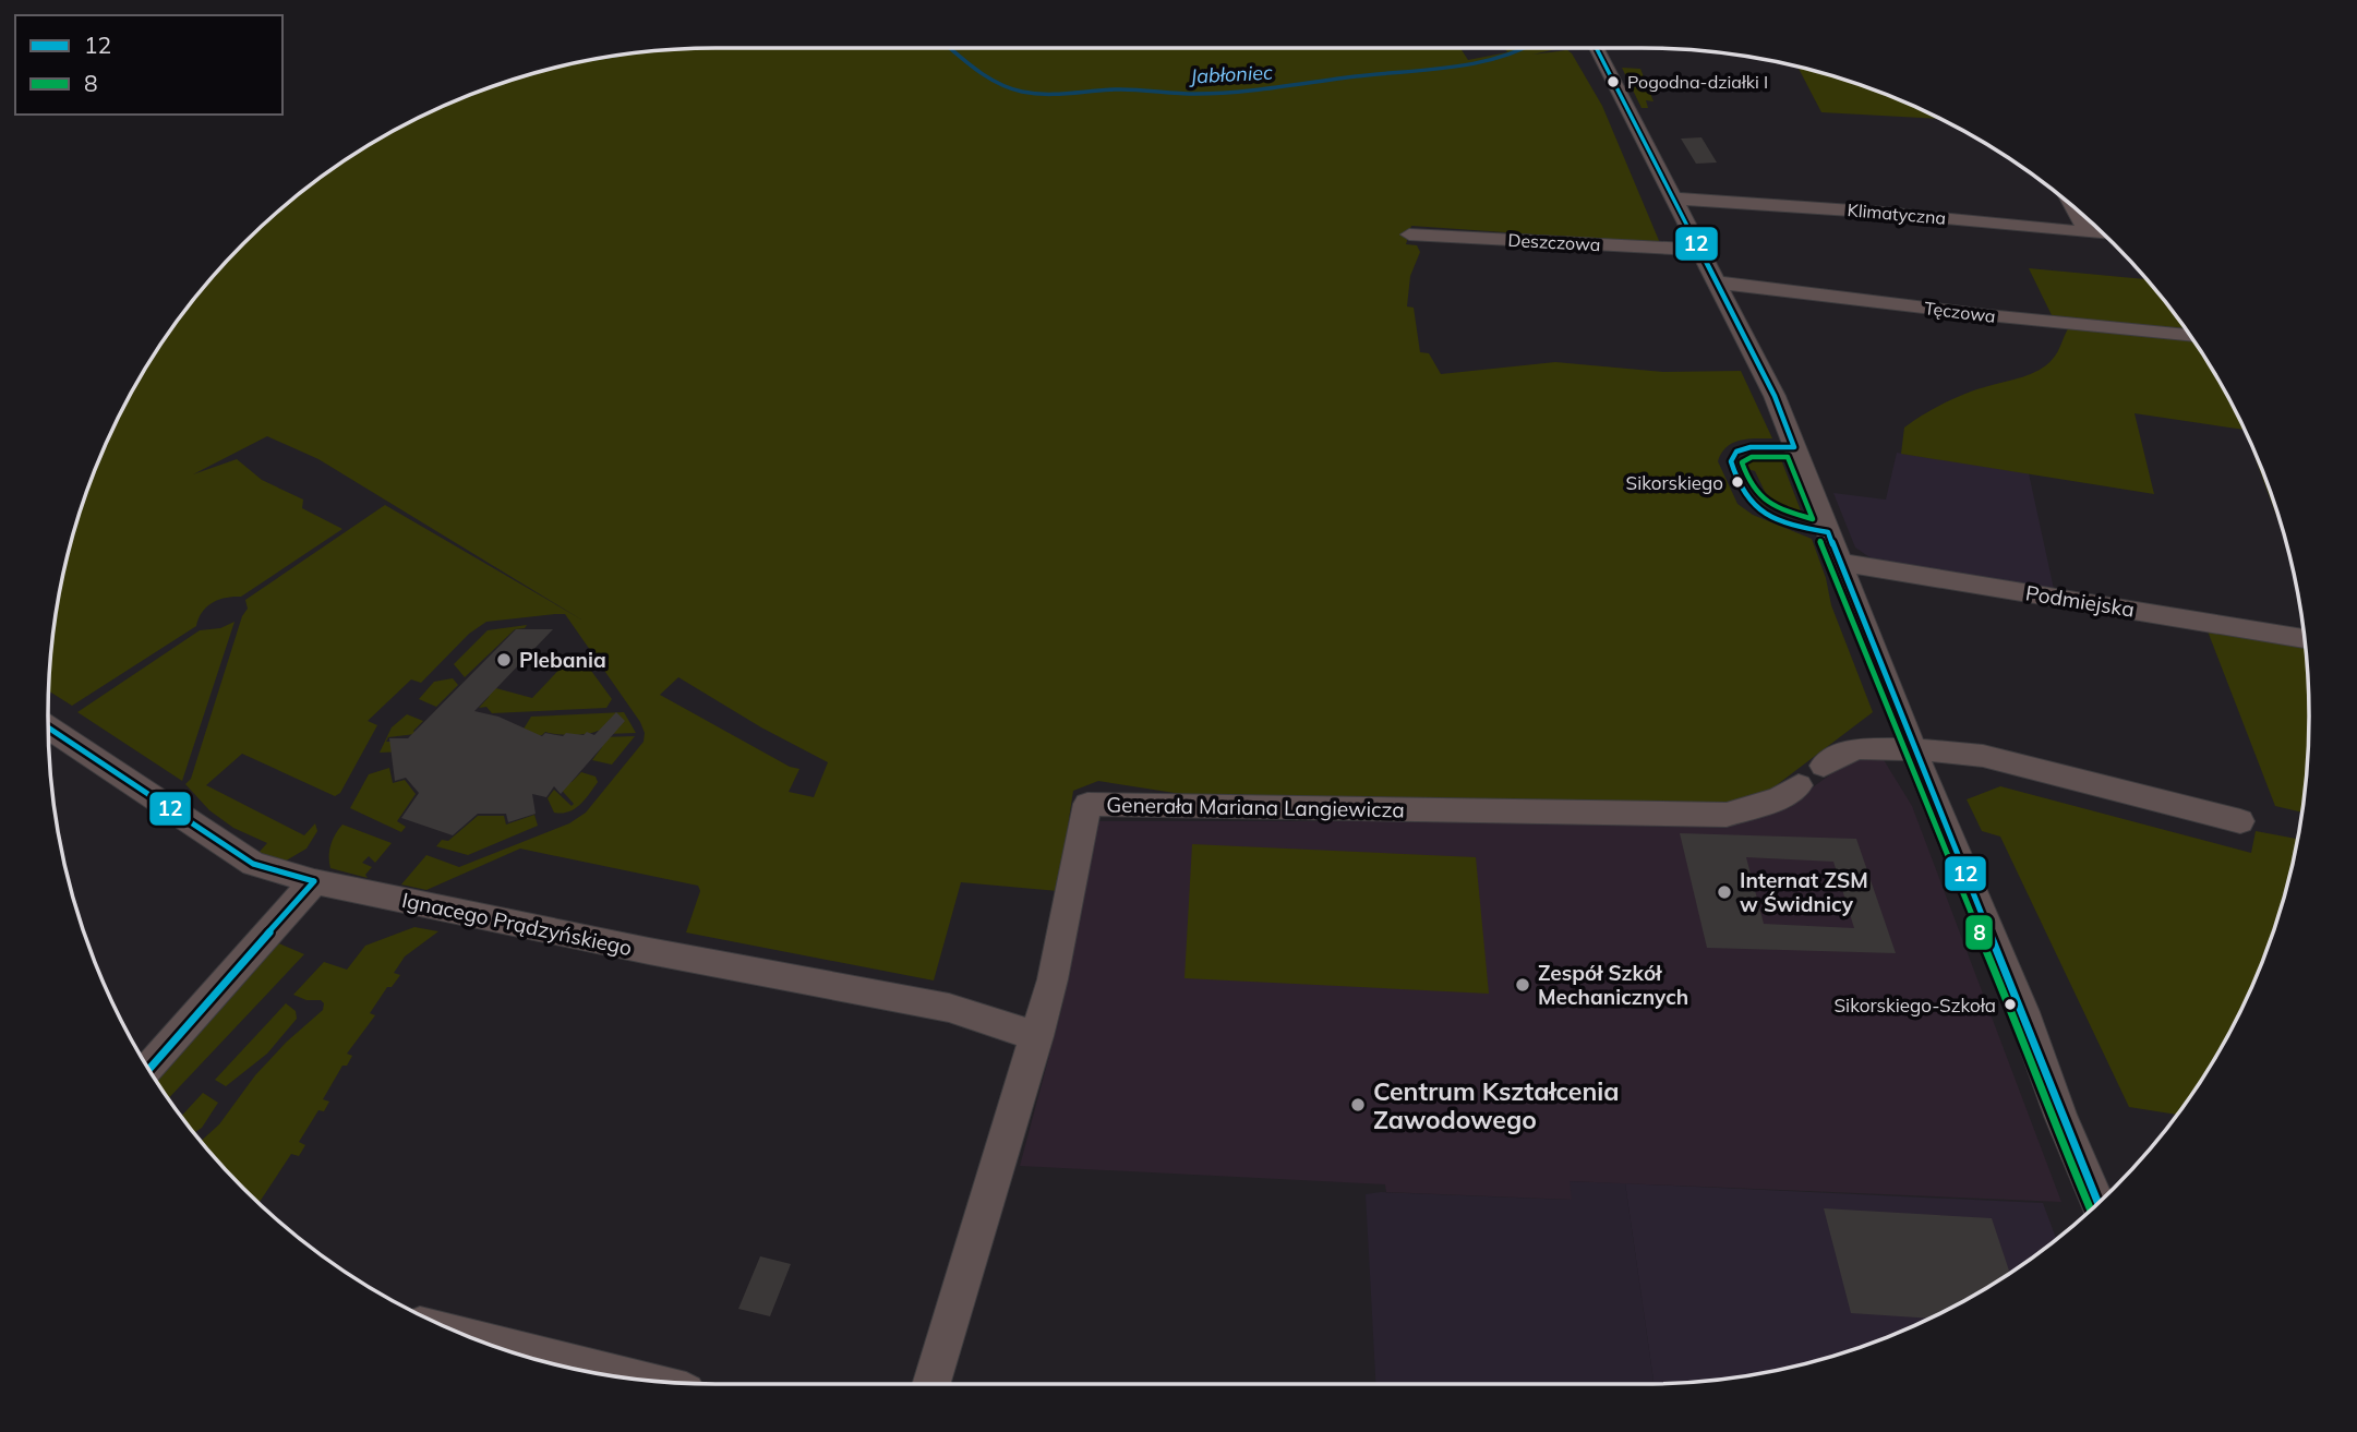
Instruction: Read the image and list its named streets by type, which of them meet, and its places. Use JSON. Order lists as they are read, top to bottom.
{
  "streets": {
    "street": [
      "Klimatyczna",
      "Deszczowa",
      "Tęczowa",
      "Podmiejska",
      "Generała Mariana Langiewicza",
      "Ignacego Prądzyńskiego"
    ]
  },
  "crossings": [
    ["Generała Mariana Langiewicza", "Ignacego Prądzyńskiego"]
  ],
  "water": ["Jabłoniec"],
  "places": [
    "Pogodna-działki I",
    "Sikorskiego",
    "Plebania",
    "Internat ZSM w Świdnicy",
    "Zespół Szkół Mechanicznych",
    "Sikorskiego-Szkoła",
    "Centrum Kształcenia Zawodowego"
  ],
  "lines": ["transit line 12", "transit line 8"],
  "legend": ["12", "8"]
}
